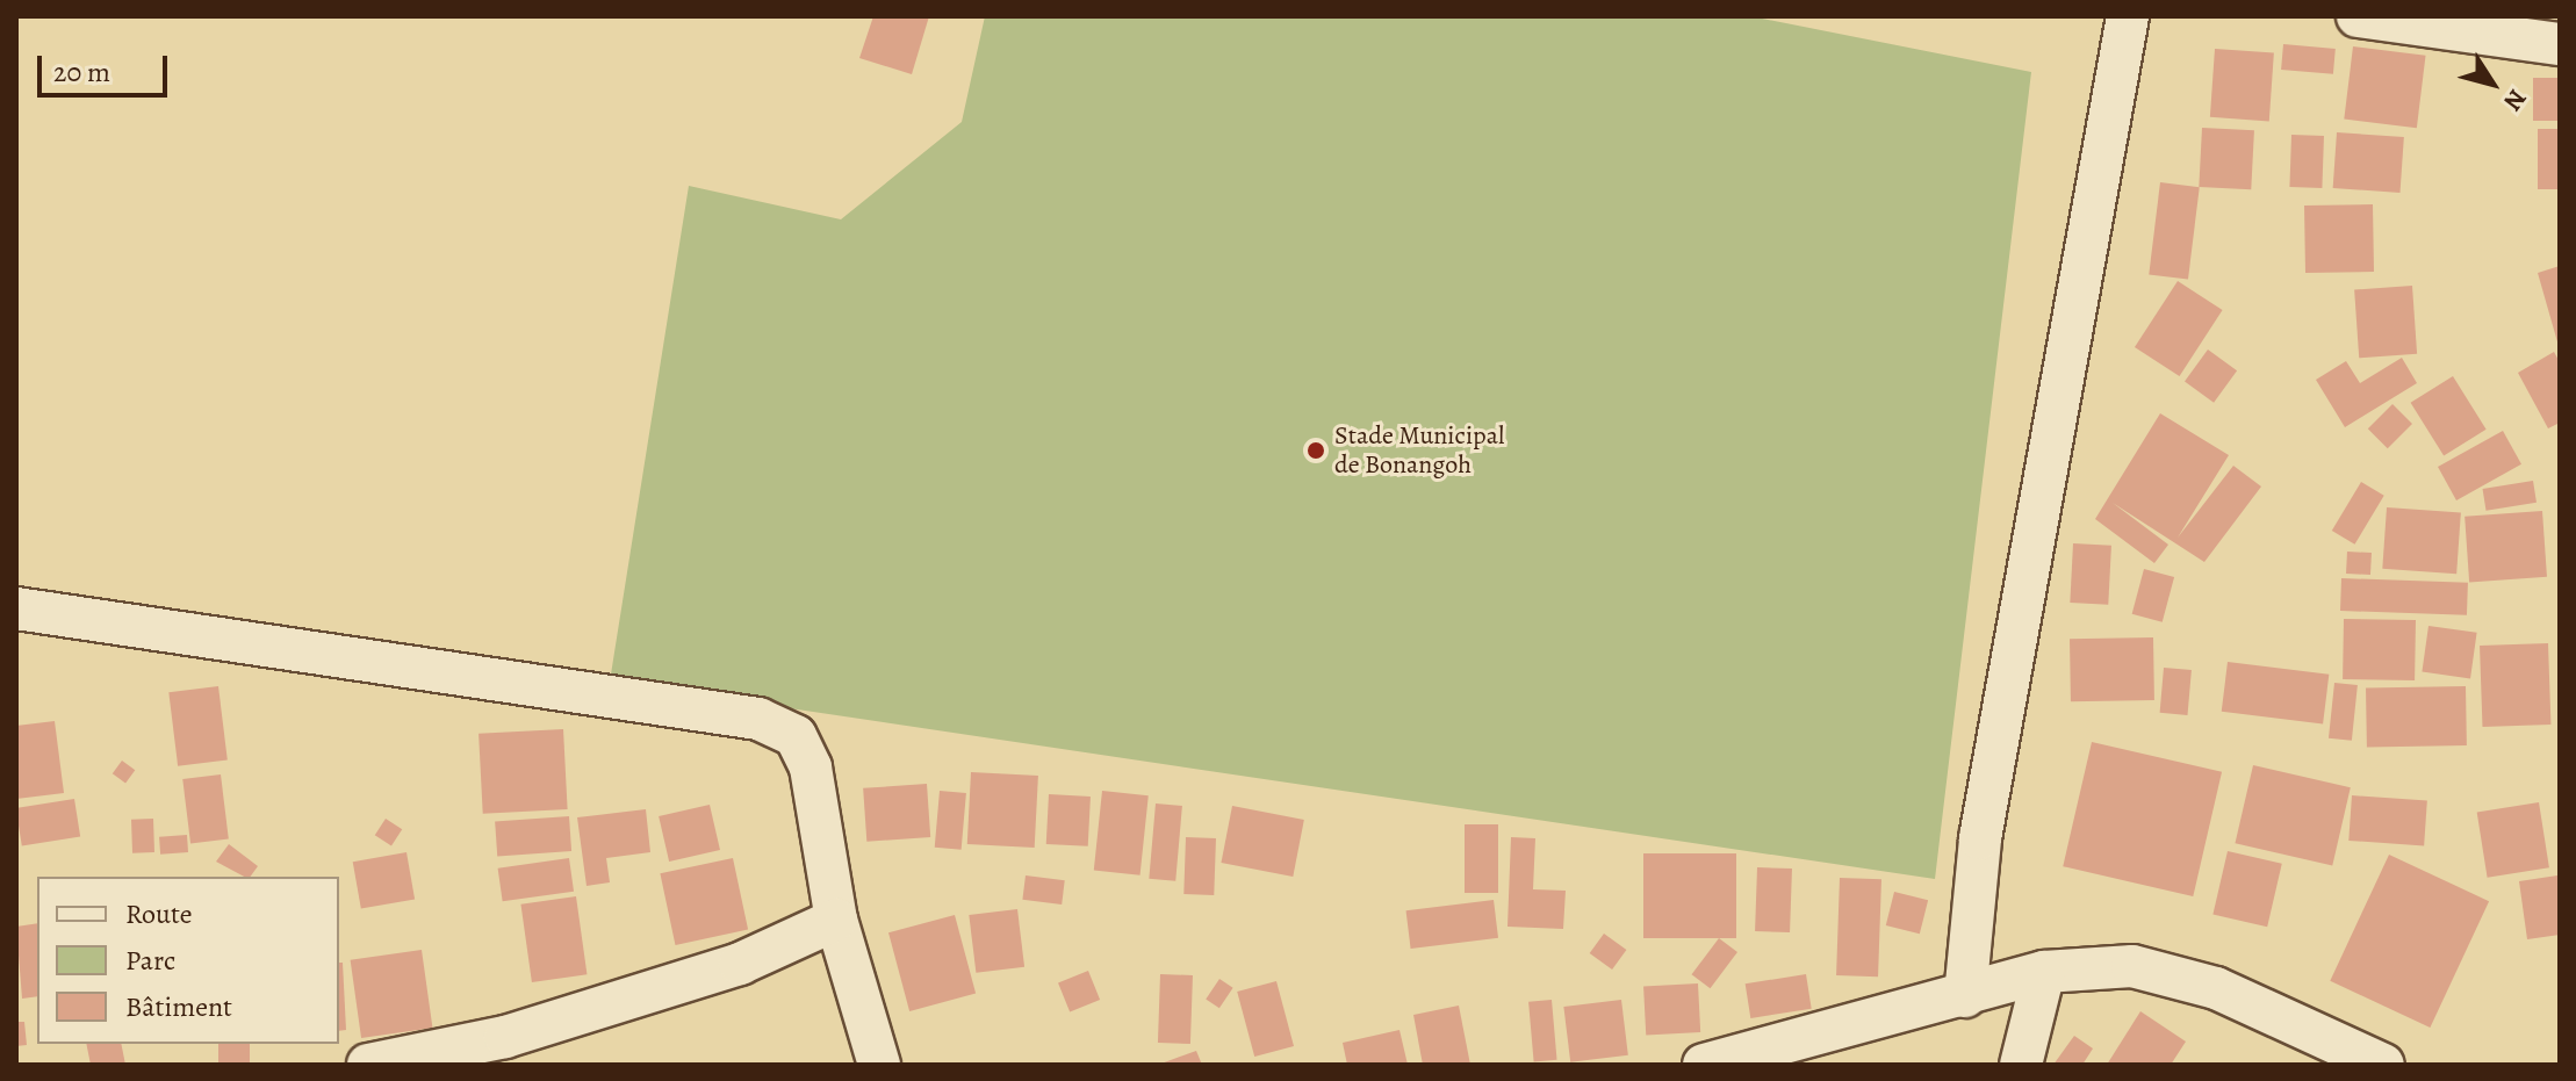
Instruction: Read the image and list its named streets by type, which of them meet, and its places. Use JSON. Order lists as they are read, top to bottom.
{
  "places": ["Stade Municipal de Bonangoh"],
  "legend": ["Route", "Parc", "Bâtiment"],
  "scale_bar": "20 m",
  "north": "bottom right"
}
